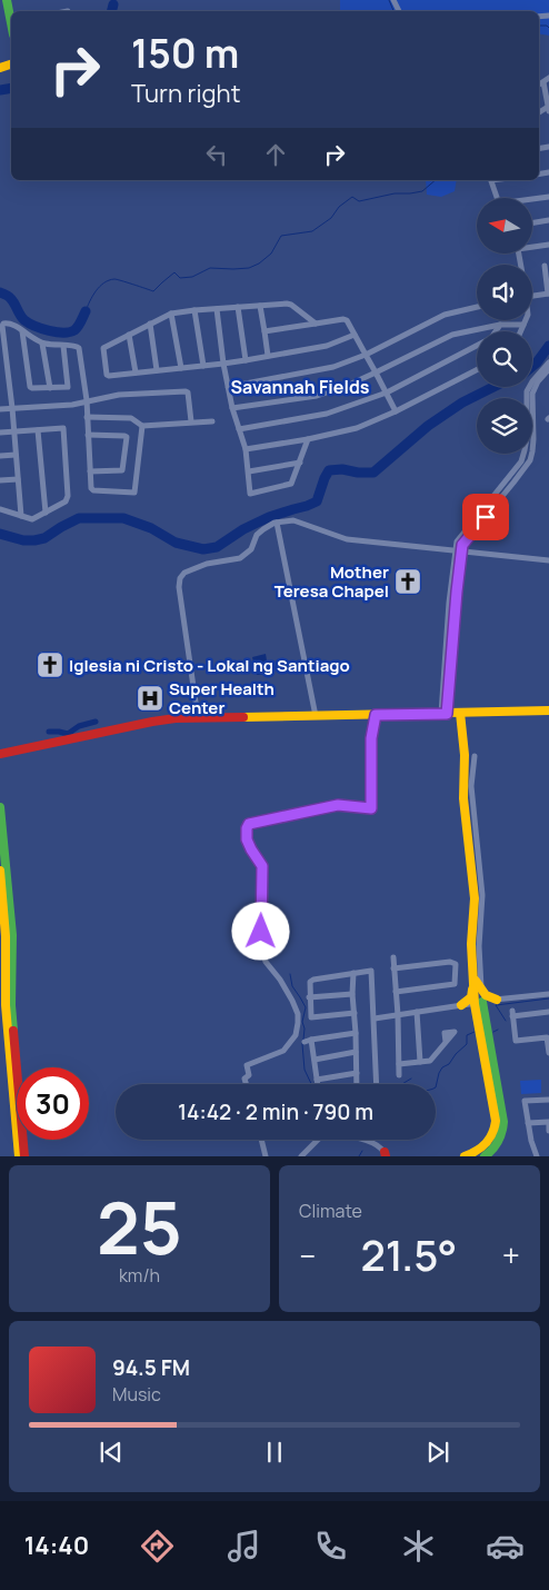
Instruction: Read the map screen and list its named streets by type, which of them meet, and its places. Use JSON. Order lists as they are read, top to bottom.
{
  "districts": ["Savannah Fields"],
  "places": {
    "church": ["Mother Teresa Chapel", "Iglesia ni Cristo - Lokal ng Santiago"],
    "hospital": ["Super Health Center"]
  },
  "north": "left",
  "page": {
    "turn": ["150 m", "Turn right"],
    "limit": "30",
    "trip": "14:42 · 2 min · 790 m",
    "tile": [
      ["25", "km/h"],
      "Climate"
    ],
    "heat": ["−", "21.5°", "+"],
    "song": ["94.5 FM", "Music"],
    "tabs": "14:40"
  }
}
